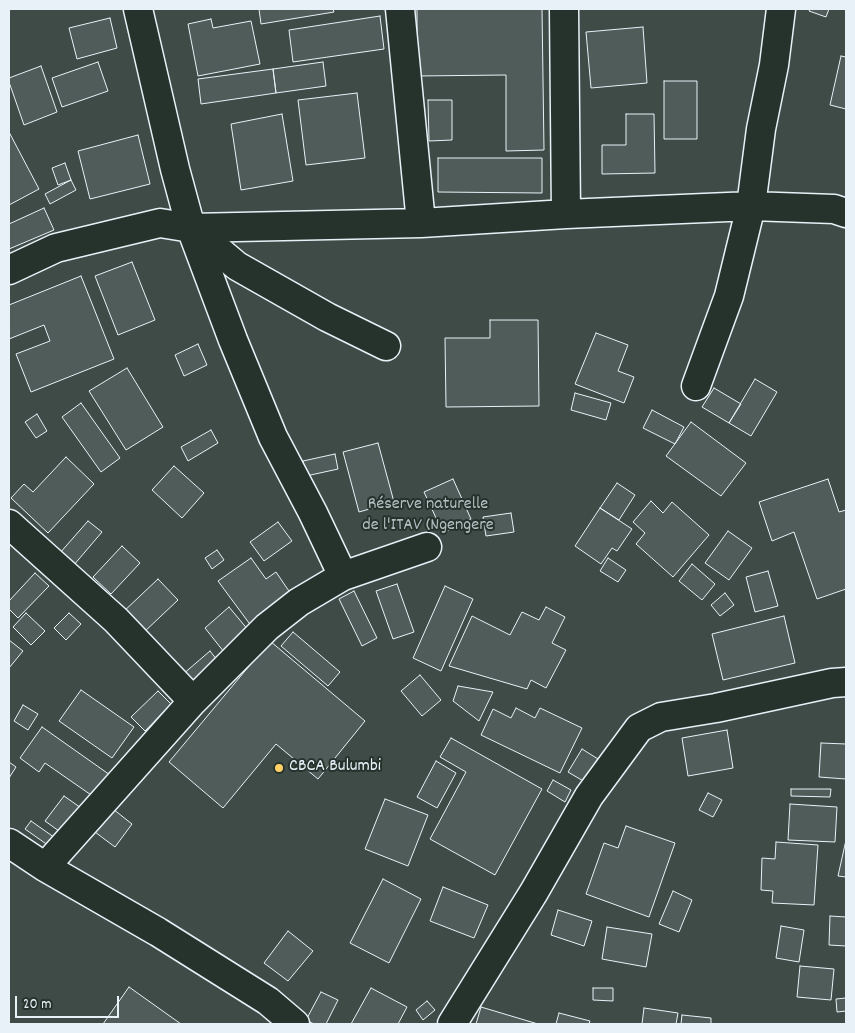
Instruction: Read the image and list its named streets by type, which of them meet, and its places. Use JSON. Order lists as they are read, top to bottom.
{
  "parks": ["Réserve naturelle de l'ITAV (Ngengere"],
  "places": ["CBCA Bulumbi"],
  "scale_bar": "20 m"
}
